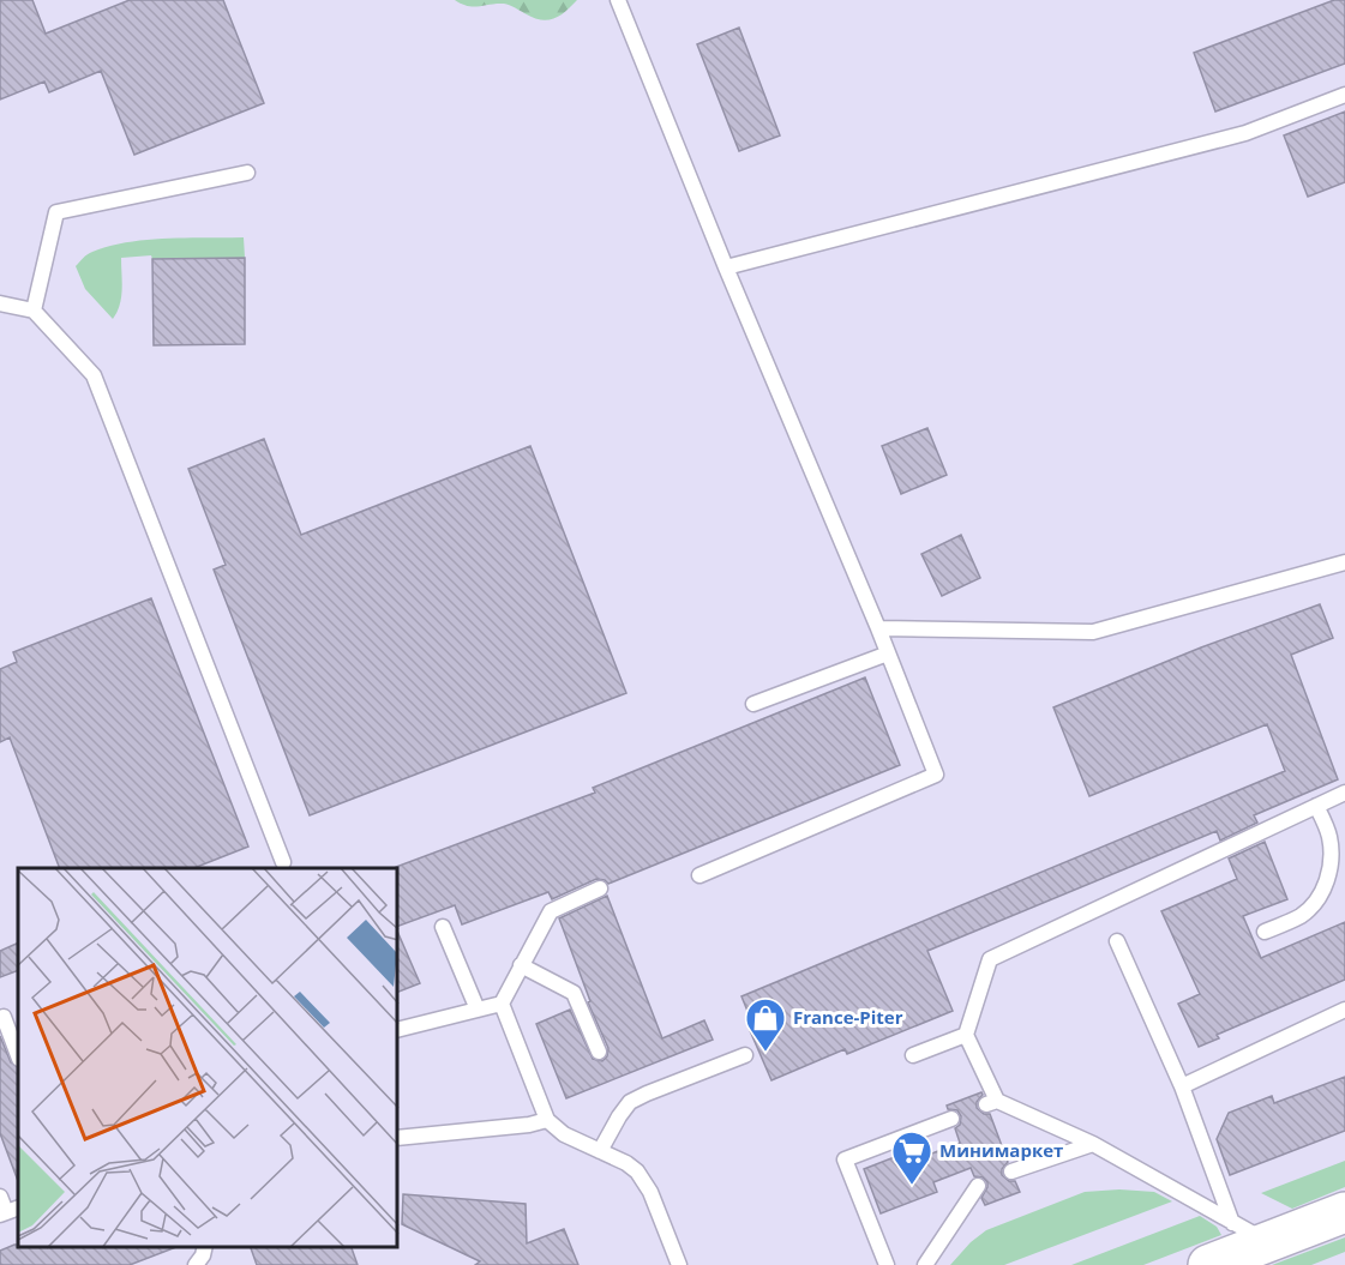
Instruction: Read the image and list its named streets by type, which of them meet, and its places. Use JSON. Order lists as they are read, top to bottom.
{
  "places": {
    "shop": ["France-Piter"],
    "supermarket": ["Минимаркет"]
  }
}
